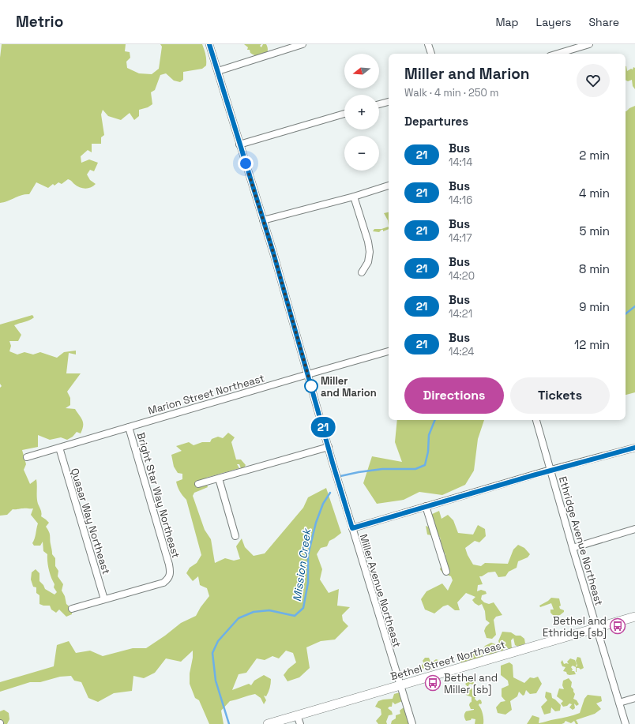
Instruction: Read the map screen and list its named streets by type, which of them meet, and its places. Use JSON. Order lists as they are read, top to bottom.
{
  "streets": {
    "street": [
      "Marion Street Northeast",
      "Bright Star Way Northeast",
      "Quasar Way Northeast",
      "Ethridge Avenue Northeast",
      "Miller Avenue Northeast",
      "Bethel Street Northeast"
    ]
  },
  "crossings": [
    ["Marion Street Northeast", "Bright Star Way Northeast"],
    ["Marion Street Northeast", "Quasar Way Northeast"],
    ["Marion Street Northeast", "Miller Avenue Northeast"],
    ["Bright Star Way Northeast", "Quasar Way Northeast"],
    ["Ethridge Avenue Northeast", "Bethel Street Northeast"],
    ["Miller Avenue Northeast", "Bethel Street Northeast"]
  ],
  "water": ["Mission Creek"],
  "places": {
    "other": ["Miller and Marion"],
    "bus stop": ["Bethel and Ethridge [sb]", "Bethel and Miller [sb]"]
  },
  "lines": ["bus line 21"],
  "north": "left",
  "page": {
    "header": "Metrio",
    "nav": ["Map", "Layers", "Share"],
    "on_map": "21",
    "map_buttons": ["+", "−"],
    "heading": [
      ["Miller and Marion", "Walk · 4 min · 250 m"],
      "Departures"
    ],
    "list": [
      {
        "mark": "21",
        "name": "Bus",
        "note": "14:14",
        "value": "2 min"
      },
      {
        "mark": "21",
        "name": "Bus",
        "note": "14:16",
        "value": "4 min"
      },
      {
        "mark": "21",
        "name": "Bus",
        "note": "14:17",
        "value": "5 min"
      },
      {
        "mark": "21",
        "name": "Bus",
        "note": "14:20",
        "value": "8 min"
      },
      {
        "mark": "21",
        "name": "Bus",
        "note": "14:21",
        "value": "9 min"
      },
      {
        "mark": "21",
        "name": "Bus",
        "note": "14:24",
        "value": "12 min"
      }
    ],
    "buttons": ["Directions", "Tickets"]
  }
}
